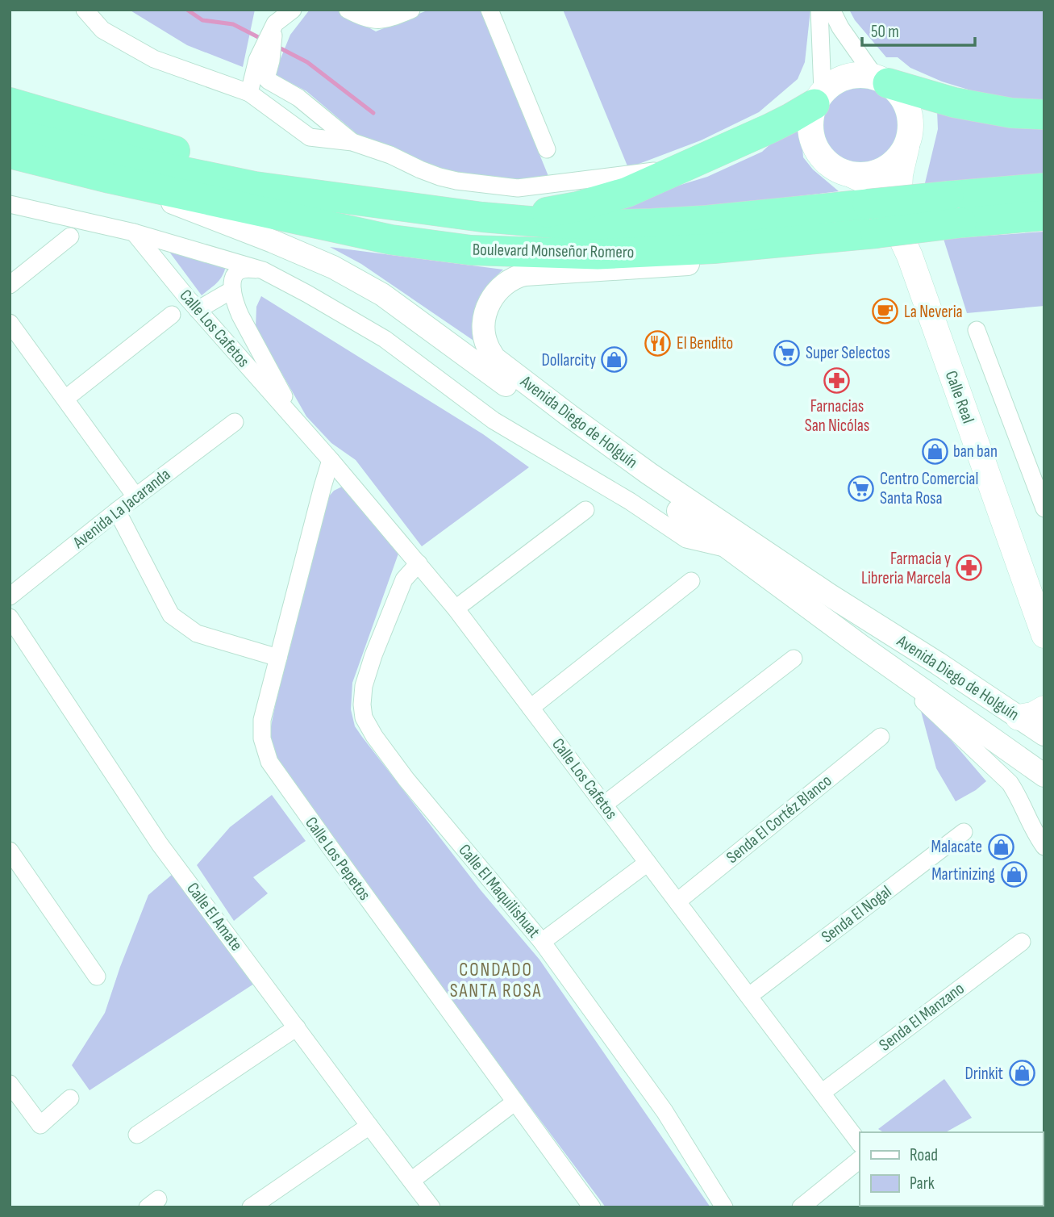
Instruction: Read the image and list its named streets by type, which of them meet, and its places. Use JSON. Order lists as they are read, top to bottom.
{
  "streets": {
    "highway": ["Boulevard Monseñor Romero"],
    "main road": ["Calle Real"],
    "street": [
      "Calle Los Cafetos",
      "Avenida Diego de Holguín",
      "Avenida La Jacaranda",
      "Senda El Cortéz Blanco",
      "Calle Los Pepetos",
      "Calle El Maquilishuat",
      "Senda El Nogal",
      "Calle El Amate",
      "Senda El Manzano"
    ]
  },
  "crossings": [
    ["Boulevard Monseñor Romero", "Avenida Diego de Holguín"],
    ["Calle Los Cafetos", "Senda El Cortéz Blanco"],
    ["Calle Los Cafetos", "Calle Los Pepetos"],
    ["Calle Los Cafetos", "Calle El Maquilishuat"],
    ["Calle Los Cafetos", "Senda El Nogal"],
    ["Calle Los Cafetos", "Senda El Manzano"]
  ],
  "districts": ["CONDADO SANTA ROSA"],
  "places": {
    "cafe": ["La Neveria"],
    "restaurant": ["El Bendito"],
    "supermarket": ["Super Selectos", "Centro Comercial Santa Rosa"],
    "shop": [
      "Dollarcity",
      "ban ban",
      "Malacate",
      "Martinizing",
      "Drinkit"
    ],
    "pharmacy": ["Farnacias San Nicólas", "Farmacia y Libreria Marcela"]
  },
  "legend": ["Road", "Park"],
  "scale_bar": "50 m"
}
